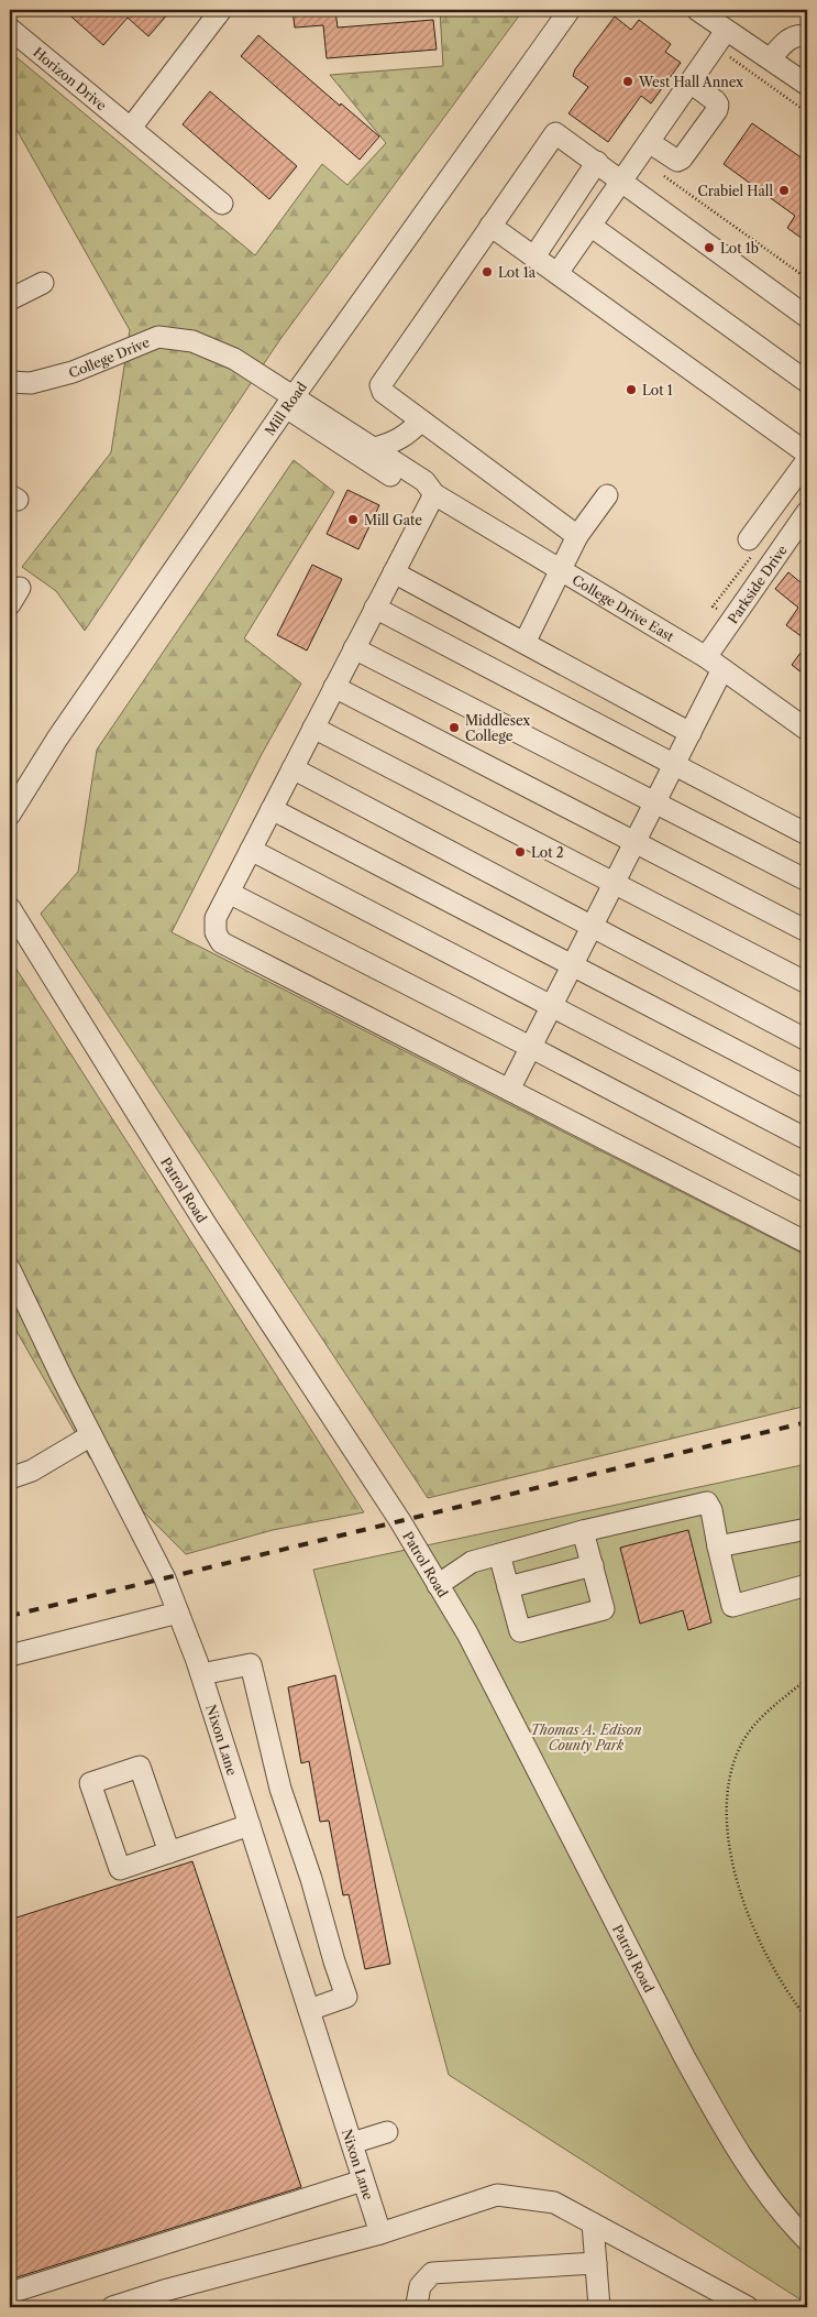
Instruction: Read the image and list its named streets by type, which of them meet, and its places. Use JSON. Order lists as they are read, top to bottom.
{
  "streets": {
    "street": [
      "Horizon Drive",
      "College Drive",
      "Mill Road",
      "Parkside Drive",
      "College Drive East",
      "Patrol Road",
      "Nixon Lane"
    ]
  },
  "crossings": [
    ["College Drive", "Mill Road"],
    ["College Drive", "College Drive East"],
    ["Mill Road", "College Drive East"],
    ["Parkside Drive", "College Drive East"]
  ],
  "parks": ["Thomas A. Edison County Park"],
  "places": [
    "West Hall Annex",
    "Crabiel Hall",
    "Lot 1b",
    "Lot 1a",
    "Lot 1",
    "Mill Gate",
    "Middlesex College",
    "Lot 2"
  ]
}
